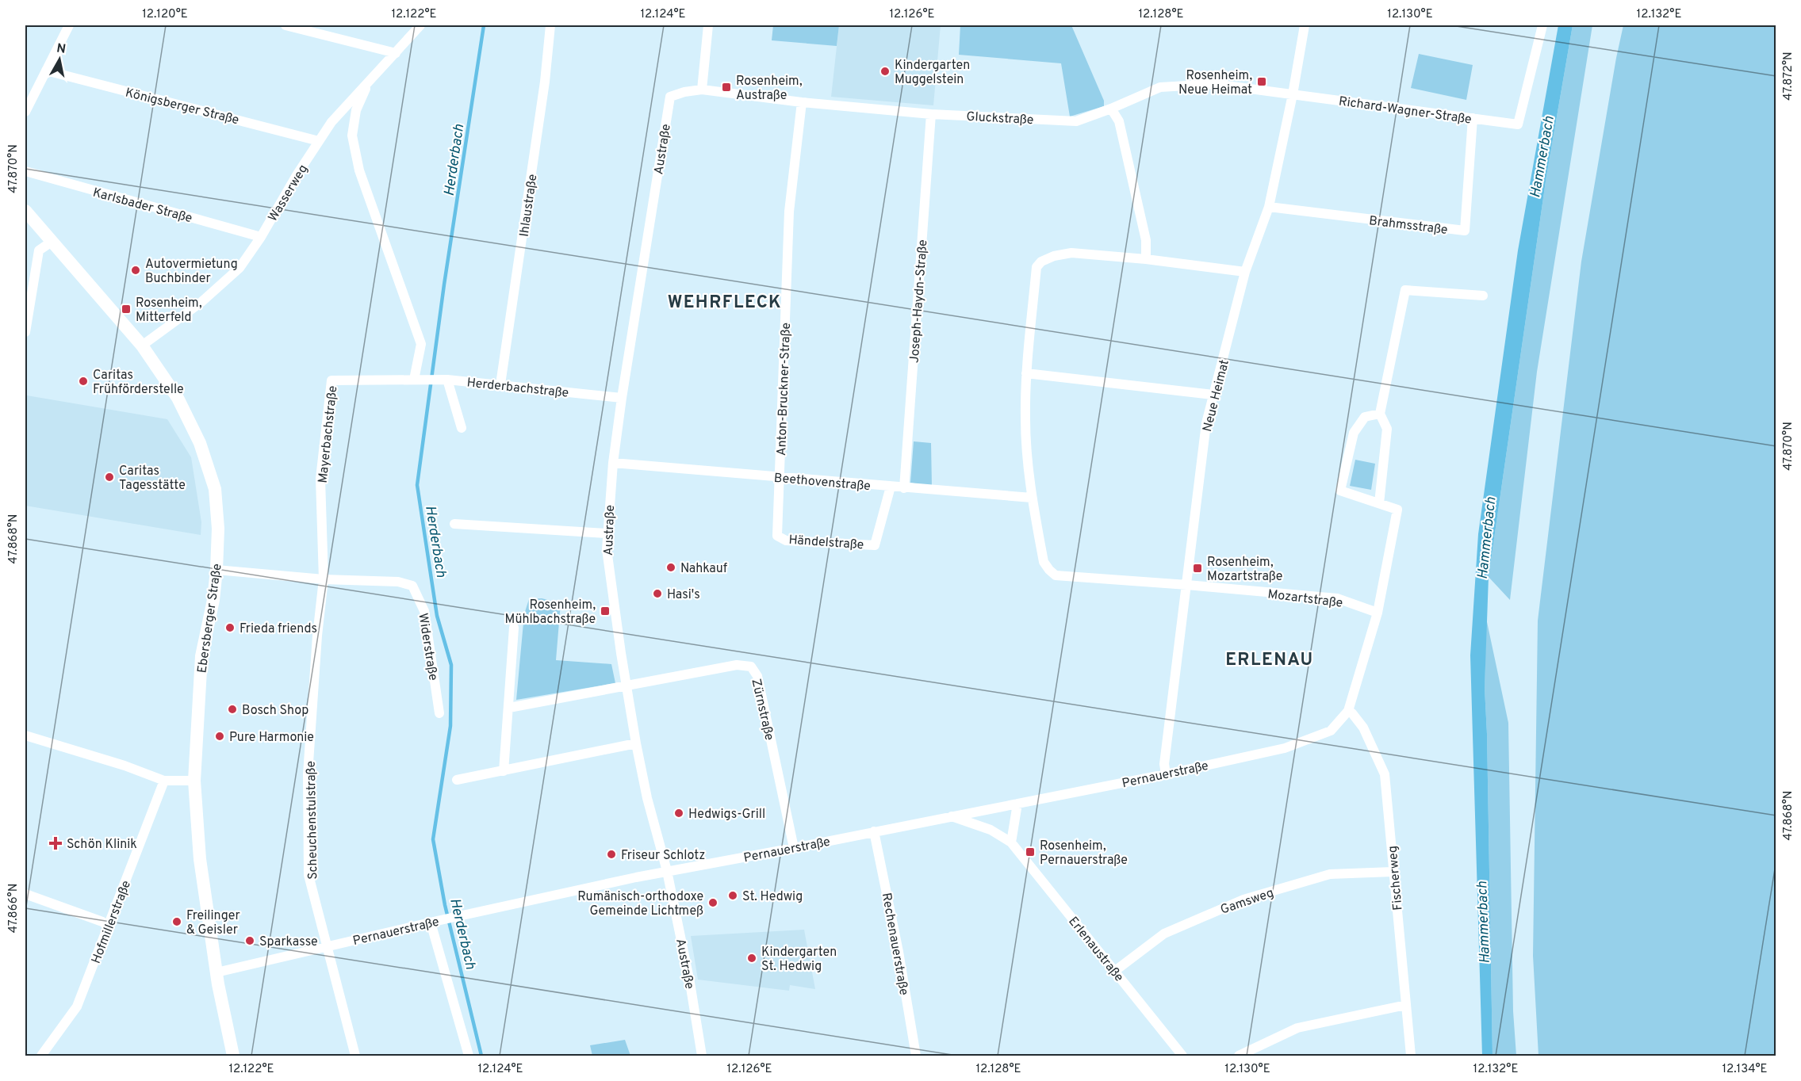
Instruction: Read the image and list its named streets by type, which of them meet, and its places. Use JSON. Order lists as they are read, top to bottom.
{
  "streets": {
    "street": [
      "Königsberger Straße",
      "Richard-Wagner-Straße",
      "Gluckstraße",
      "Austraße",
      "Wasserweg",
      "Karlsbader Straße",
      "Ihlaustraße",
      "Brahmsstraße",
      "Joseph-Haydn-Straße",
      "Herderbachstraße",
      "Anton-Bruckner-Straße",
      "Neue Heimat",
      "Mayerbachstraße",
      "Beethovenstraße",
      "Händelstraße",
      "Mozartstraße",
      "Ebersberger Straße",
      "Widerstraße",
      "Zürnstraße",
      "Pernauerstraße",
      "Scheuchenstulstraße",
      "Fischerweg",
      "Gamsweg",
      "Hofmillerstraße",
      "Rechenauerstraße",
      "Erlenaustraße"
    ]
  },
  "crossings": [
    ["Königsberger Straße", "Wasserweg"],
    ["Richard-Wagner-Straße", "Gluckstraße"],
    ["Richard-Wagner-Straße", "Brahmsstraße"],
    ["Richard-Wagner-Straße", "Neue Heimat"],
    ["Gluckstraße", "Austraße"],
    ["Gluckstraße", "Joseph-Haydn-Straße"],
    ["Gluckstraße", "Anton-Bruckner-Straße"],
    ["Gluckstraße", "Neue Heimat"],
    ["Austraße", "Herderbachstraße"],
    ["Austraße", "Beethovenstraße"],
    ["Austraße", "Zürnstraße"],
    ["Austraße", "Pernauerstraße"],
    ["Wasserweg", "Karlsbader Straße"],
    ["Wasserweg", "Ebersberger Straße"],
    ["Ihlaustraße", "Herderbachstraße"],
    ["Brahmsstraße", "Neue Heimat"],
    ["Joseph-Haydn-Straße", "Beethovenstraße"],
    ["Herderbachstraße", "Mayerbachstraße"],
    ["Anton-Bruckner-Straße", "Beethovenstraße"],
    ["Anton-Bruckner-Straße", "Händelstraße"],
    ["Neue Heimat", "Mozartstraße"],
    ["Neue Heimat", "Pernauerstraße"],
    ["Mayerbachstraße", "Widerstraße"],
    ["Mayerbachstraße", "Scheuchenstulstraße"],
    ["Beethovenstraße", "Händelstraße"],
    ["Beethovenstraße", "Mozartstraße"],
    ["Ebersberger Straße", "Pernauerstraße"],
    ["Widerstraße", "Scheuchenstulstraße"],
    ["Zürnstraße", "Pernauerstraße"],
    ["Pernauerstraße", "Scheuchenstulstraße"],
    ["Pernauerstraße", "Fischerweg"],
    ["Pernauerstraße", "Rechenauerstraße"],
    ["Pernauerstraße", "Erlenaustraße"],
    ["Fischerweg", "Gamsweg"],
    ["Gamsweg", "Erlenaustraße"]
  ],
  "districts": ["WEHRFLECK", "ERLENAU"],
  "water": ["Hammerbach", "Herderbach"],
  "places": {
    "other": [
      "Kindergarten Muggelstein",
      "Autovermietung Buchbinder",
      "Caritas Frühförderstelle",
      "Caritas Tagesstätte",
      "Nahkauf",
      "Hasi's",
      "Frieda friends",
      "Bosch Shop",
      "Pure Harmonie",
      "Hedwigs-Grill",
      "Friseur Schlotz",
      "St. Hedwig",
      "Rumänisch-orthodoxe Gemeinde Lichtmeß",
      "Freilinger & Geisler",
      "Sparkasse",
      "Kindergarten St. Hedwig"
    ],
    "transit": [
      "Rosenheim, Neue Heimat",
      "Rosenheim, Austraße",
      "Rosenheim, Mitterfeld",
      "Rosenheim, Mozartstraße",
      "Rosenheim, Mühlbachstraße",
      "Rosenheim, Pernauerstraße"
    ],
    "health": ["Schön Klinik"]
  },
  "north": "top",
  "coordinates": [
    "12.120°E",
    "12.122°E",
    "12.124°E",
    "12.126°E",
    "12.128°E",
    "12.130°E",
    "12.132°E",
    "47.872°N",
    "47.870°N",
    "47.868°N",
    "47.866°N",
    "12.134°E"
  ]
}
